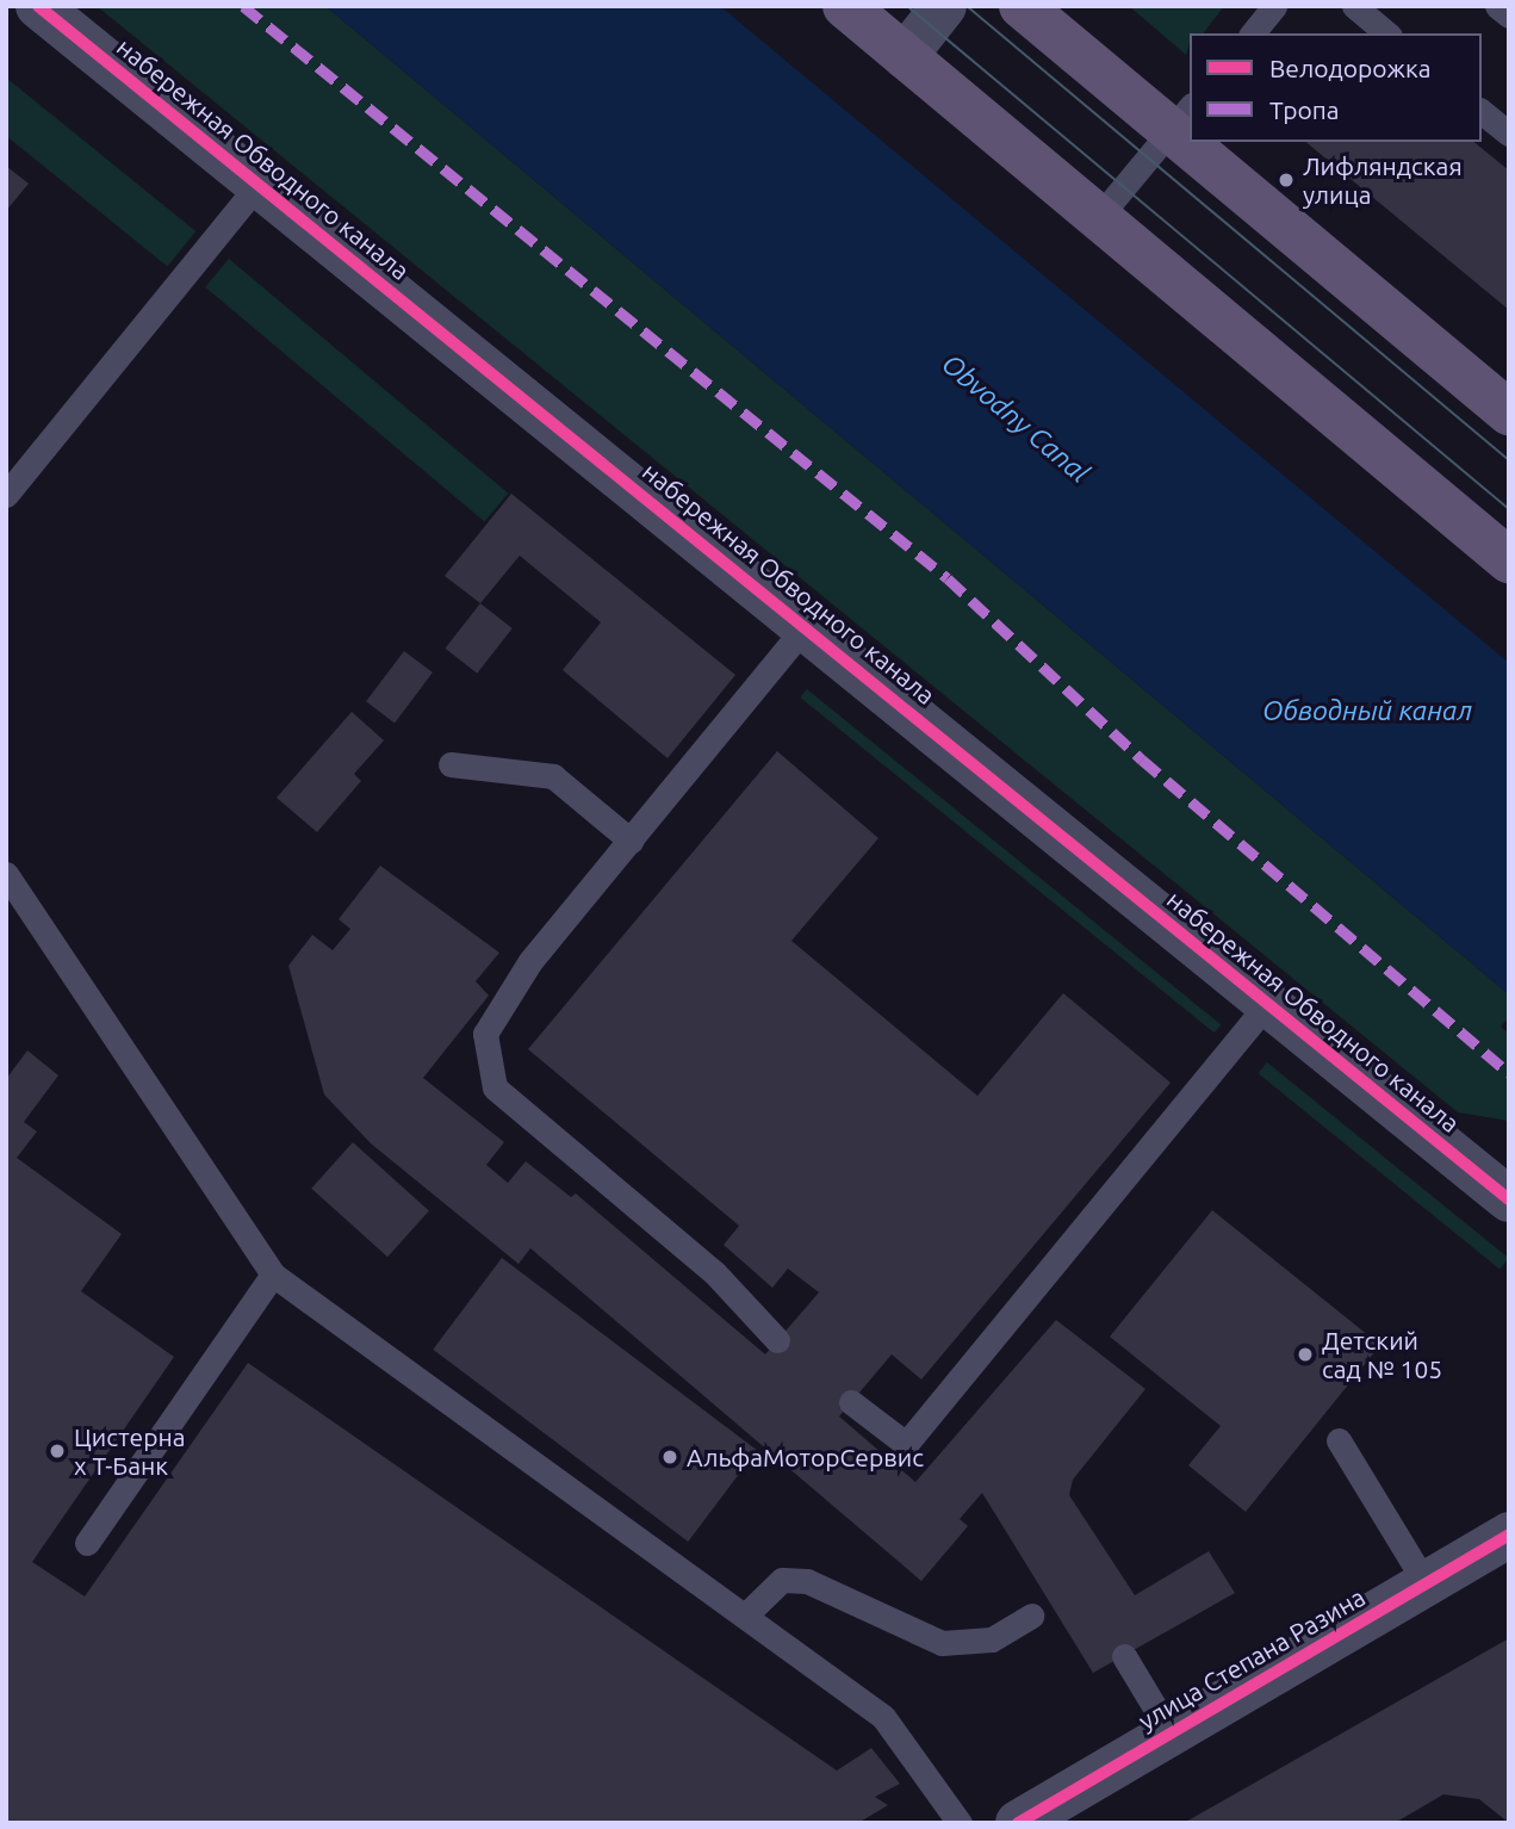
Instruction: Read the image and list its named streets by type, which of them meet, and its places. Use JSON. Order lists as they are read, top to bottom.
{
  "streets": {
    "street": ["набережная Обводного канала", "улица Степана Разина"]
  },
  "water": ["Obvodny Canal", "Обводный канал"],
  "places": [
    "Лифляндская улица",
    "Детский сад № 105",
    "Цистерна х Т-Банк",
    "АльфаМоторСервис"
  ],
  "legend": ["Велодорожка", "Тропа"]
}
